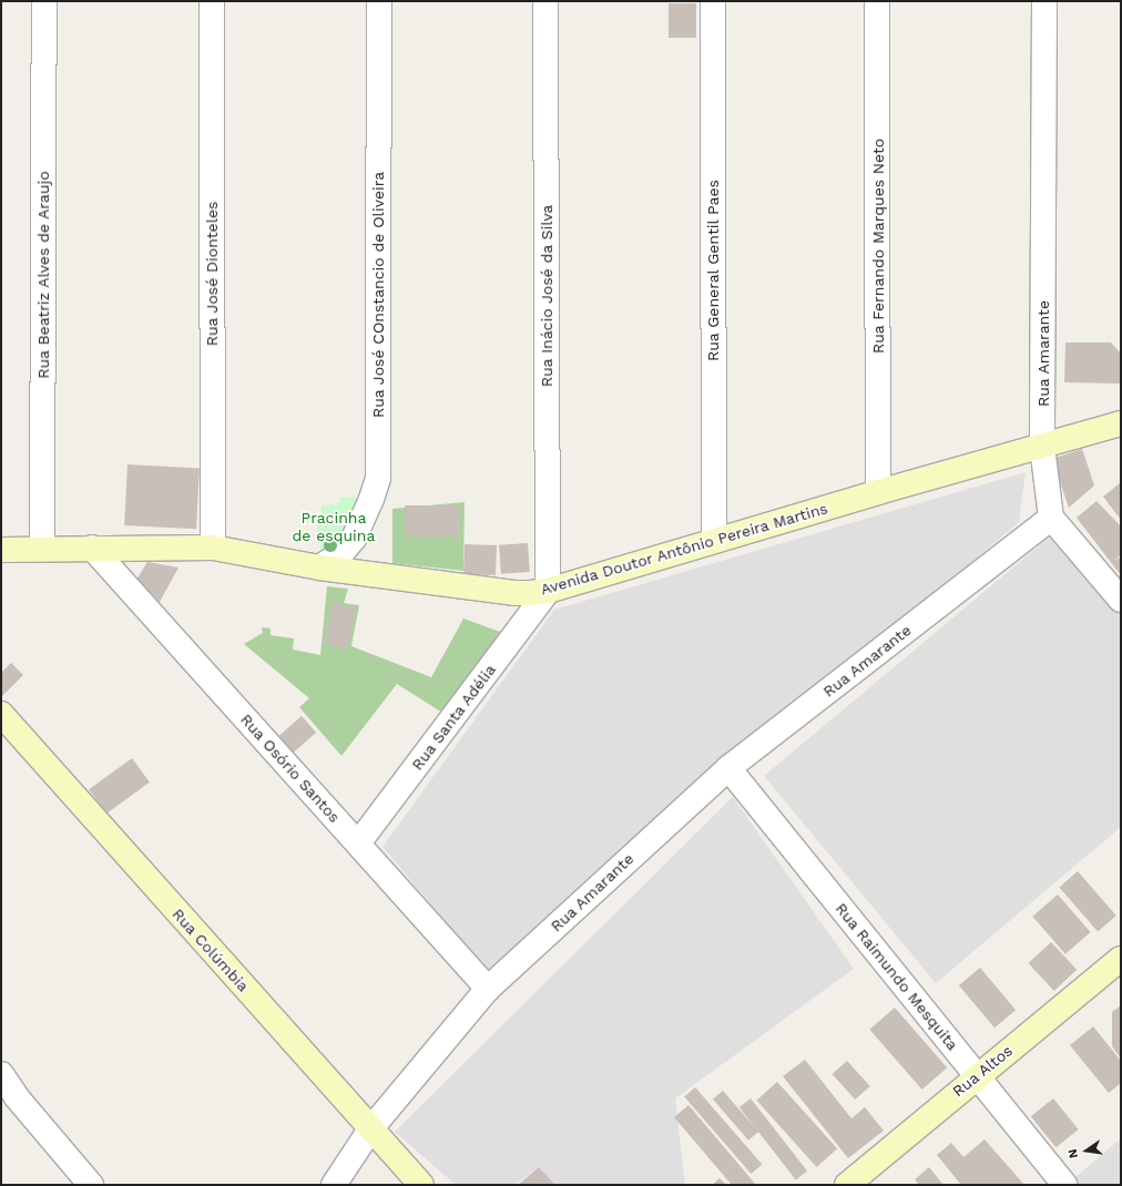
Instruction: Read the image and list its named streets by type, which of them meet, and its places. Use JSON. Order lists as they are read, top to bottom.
{
  "streets": {
    "street": [
      "Rua Fernando Marques Neto",
      "Rua General Gentil Paes",
      "Rua José Dionteles",
      "Rua Beatriz Alves de Araujo",
      "Rua José COnstancio de Oliveira",
      "Rua Inácio José da Silva",
      "Rua Amarante",
      "Avenida Doutor Antônio Pereira Martins",
      "Rua Santa Adélia",
      "Rua Osório Santos",
      "Rua Colúmbia",
      "Rua Raimundo Mesquita",
      "Rua Altos"
    ]
  },
  "crossings": [
    ["Rua Fernando Marques Neto", "Avenida Doutor Antônio Pereira Martins"],
    ["Rua General Gentil Paes", "Avenida Doutor Antônio Pereira Martins"],
    ["Rua José Dionteles", "Avenida Doutor Antônio Pereira Martins"],
    ["Rua Beatriz Alves de Araujo", "Avenida Doutor Antônio Pereira Martins"],
    ["Rua José COnstancio de Oliveira", "Avenida Doutor Antônio Pereira Martins"],
    ["Rua Inácio José da Silva", "Avenida Doutor Antônio Pereira Martins"],
    ["Rua Inácio José da Silva", "Rua Santa Adélia"],
    ["Rua Amarante", "Avenida Doutor Antônio Pereira Martins"],
    ["Rua Amarante", "Rua Osório Santos"],
    ["Rua Amarante", "Rua Colúmbia"],
    ["Rua Amarante", "Rua Raimundo Mesquita"],
    ["Avenida Doutor Antônio Pereira Martins", "Rua Santa Adélia"],
    ["Avenida Doutor Antônio Pereira Martins", "Rua Osório Santos"],
    ["Rua Santa Adélia", "Rua Osório Santos"],
    ["Rua Raimundo Mesquita", "Rua Altos"]
  ],
  "parks": ["Pracinha de esquina"],
  "north": "left"
}
